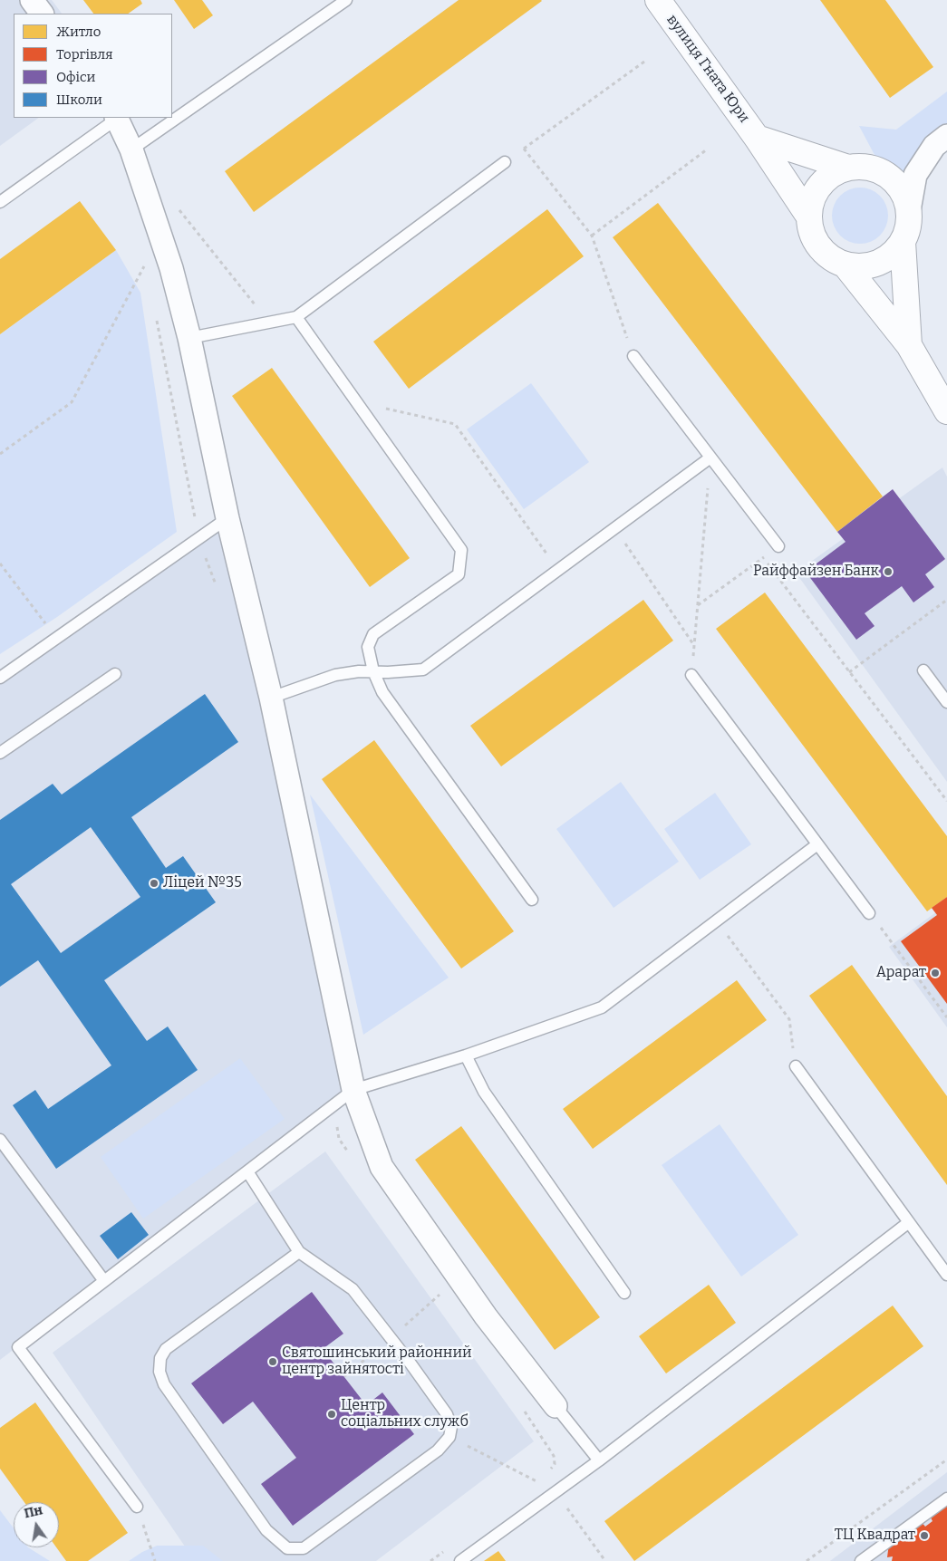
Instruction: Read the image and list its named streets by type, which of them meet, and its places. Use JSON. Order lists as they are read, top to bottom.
{
  "streets": {
    "street": ["вулиця Гната Юри"]
  },
  "places": [
    "Райффайзен Банк",
    "Ліцей №35",
    "Арарат",
    "Святошинський районний центр зайнятості",
    "Центр соціальних служб",
    "ТЦ Квадрат"
  ],
  "legend": [
    "Житло",
    "Торгівля",
    "Офіси",
    "Школи"
  ],
  "north": "top"
}
